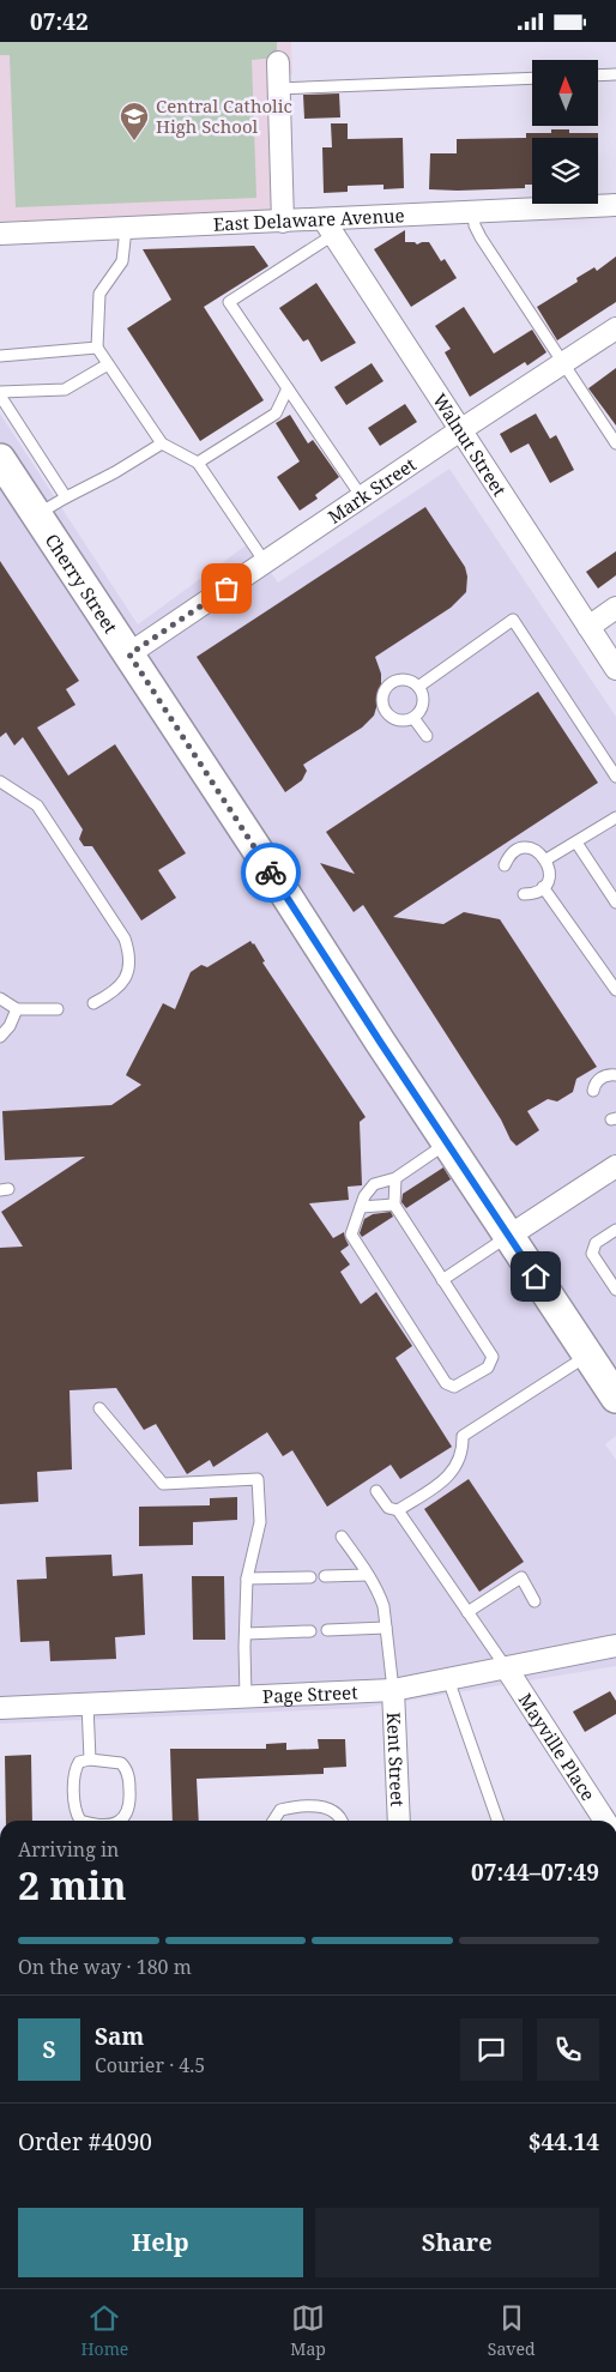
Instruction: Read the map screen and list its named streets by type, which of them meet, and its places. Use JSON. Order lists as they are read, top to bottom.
{
  "streets": {
    "main road": ["Cherry Street"],
    "street": [
      "East Delaware Avenue",
      "Walnut Street",
      "Mark Street",
      "Page Street",
      "Mayville Place",
      "Kent Street"
    ]
  },
  "crossings": [
    ["East Delaware Avenue", "Walnut Street"],
    ["Walnut Street", "Mark Street"],
    ["Mark Street", "Cherry Street"],
    ["Page Street", "Mayville Place"],
    ["Page Street", "Kent Street"]
  ],
  "places": {
    "school or university": ["Central Catholic High School"]
  },
  "north": "top",
  "page": {
    "status": "07:42",
    "heading": ["2 min", "Arriving in", "07:44–07:49"],
    "panel": [
      "Sam",
      "Courier · 4.5",
      "Order #4090",
      "$44.14"
    ],
    "bar": "On the way · 180 m",
    "round": "S",
    "buttons": ["Help", "Share"],
    "tabs": ["Home", "Map", "Saved"]
  }
}
